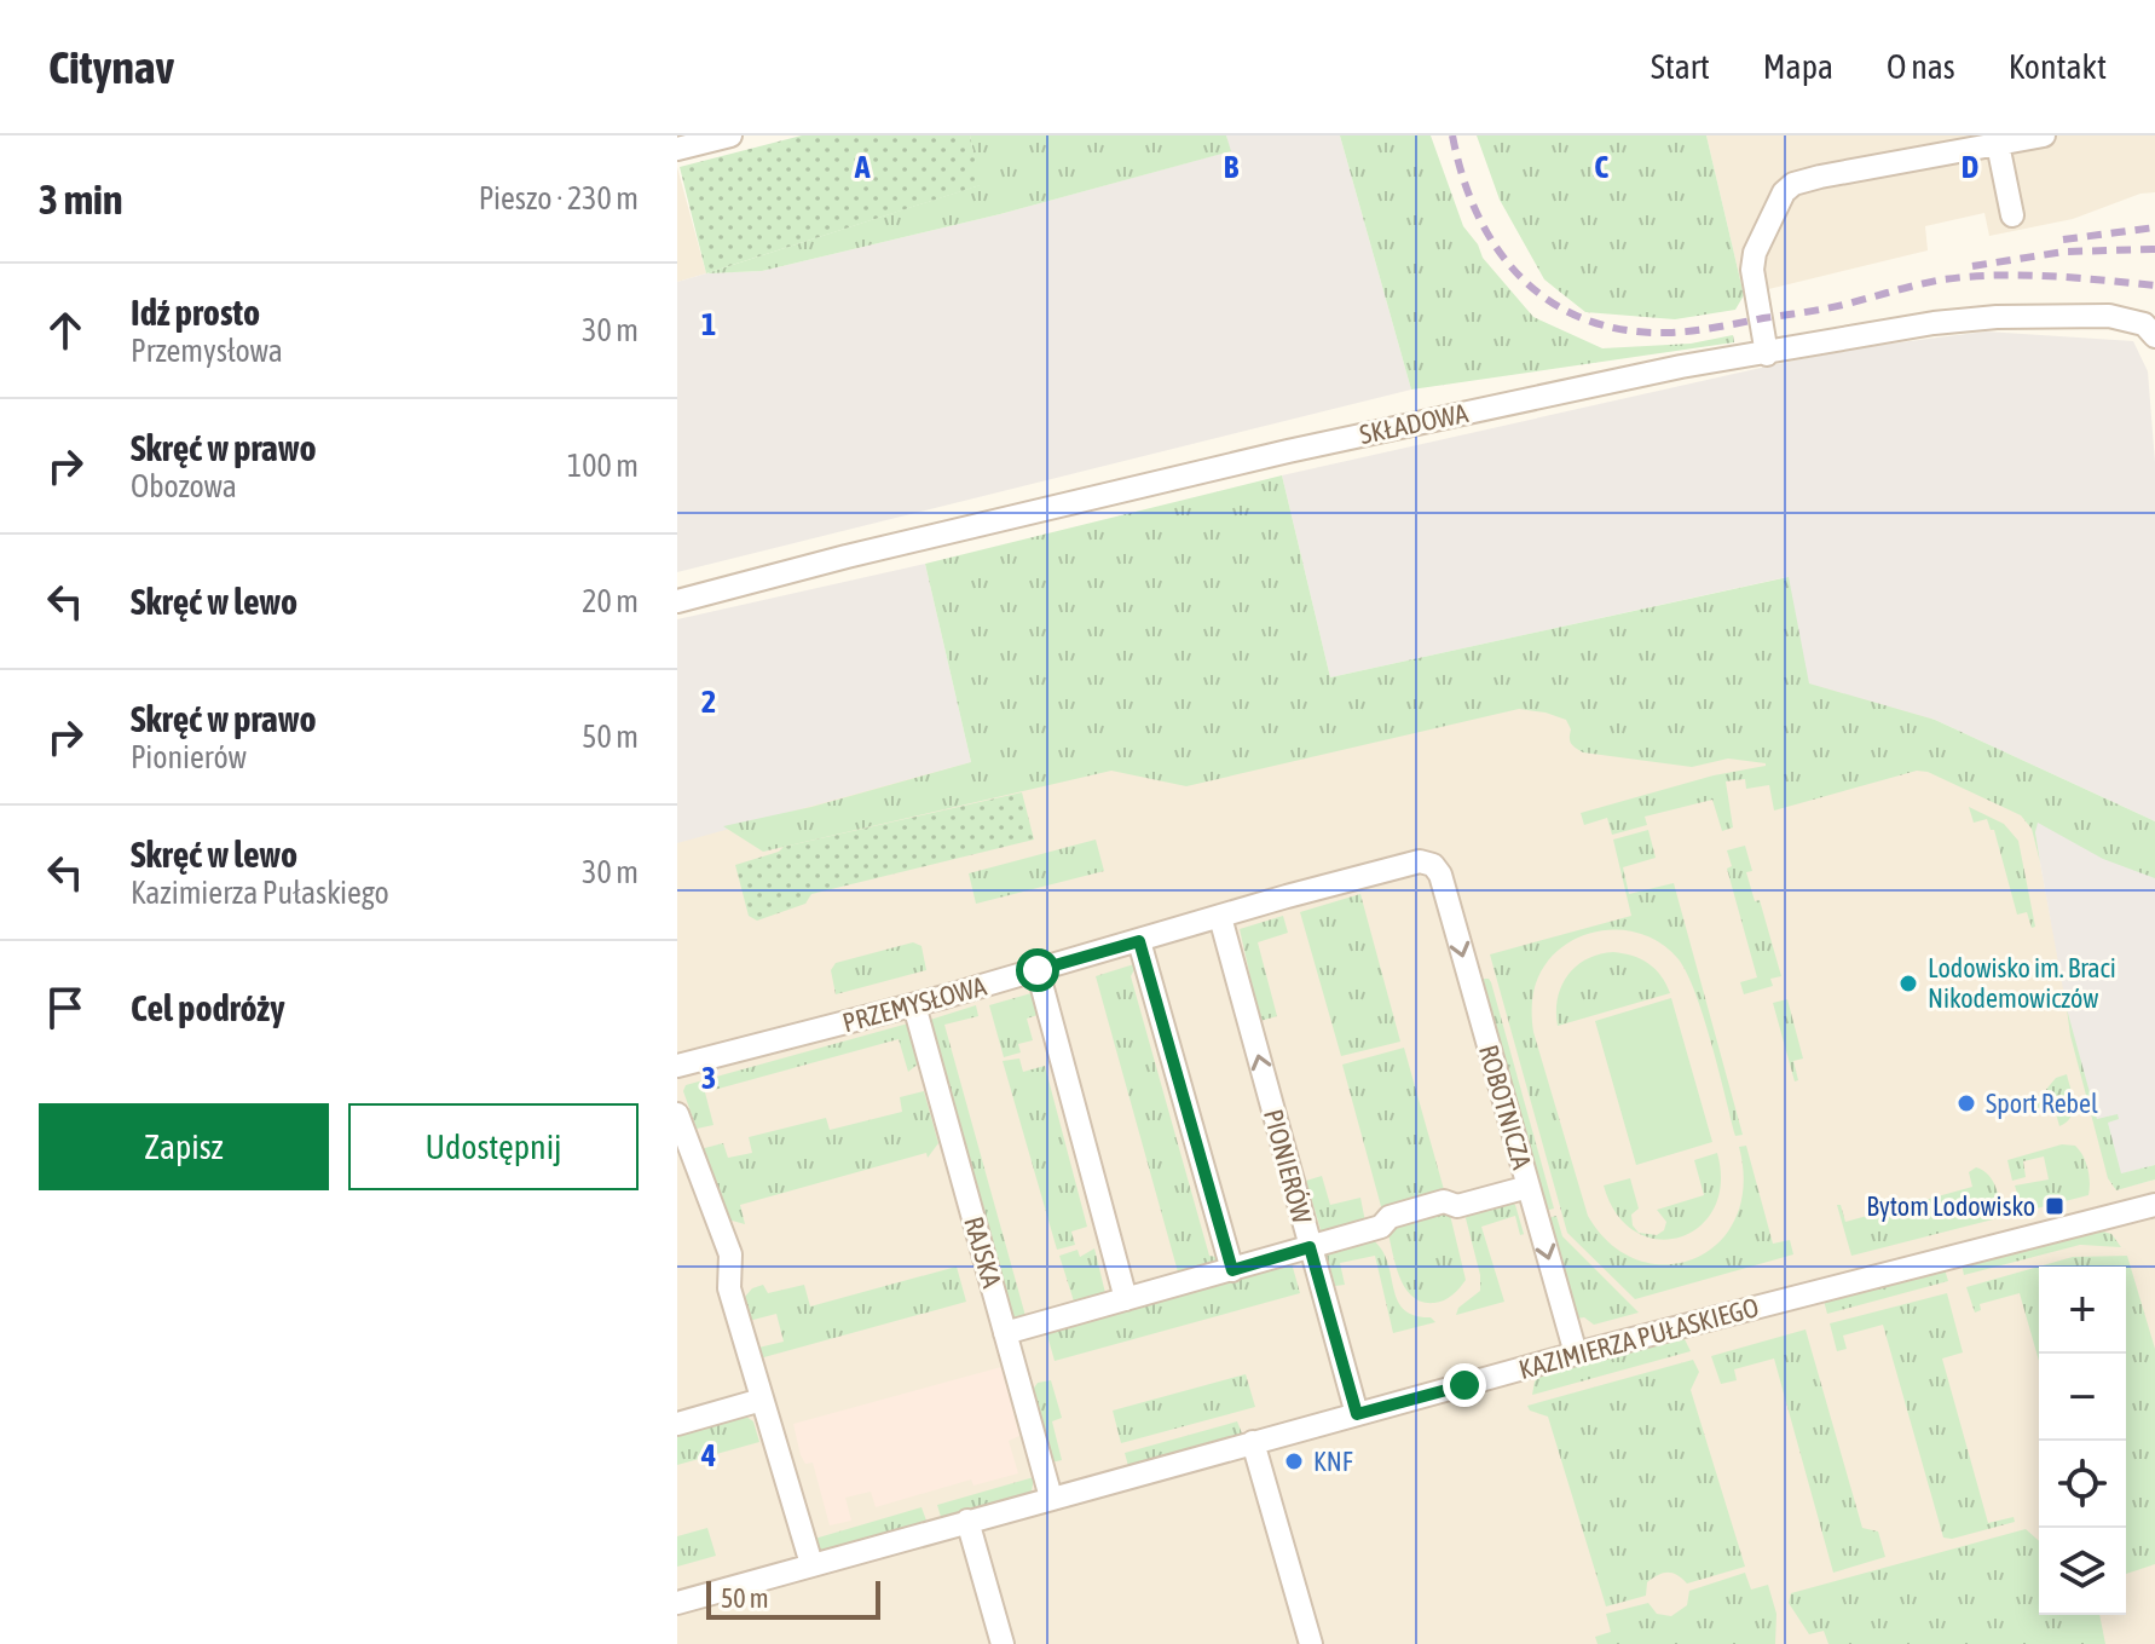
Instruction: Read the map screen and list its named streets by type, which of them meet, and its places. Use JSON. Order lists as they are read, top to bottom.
{
  "streets": {
    "street": [
      "SKŁADOWA",
      "PRZEMYSŁOWA",
      "ROBOTNICZA",
      "PIONIERÓW",
      "RAJSKA",
      "KAZIMIERZA PUŁASKIEGO"
    ]
  },
  "crossings": [
    ["PRZEMYSŁOWA", "ROBOTNICZA"],
    ["PRZEMYSŁOWA", "PIONIERÓW"],
    ["PRZEMYSŁOWA", "RAJSKA"],
    ["ROBOTNICZA", "KAZIMIERZA PUŁASKIEGO"],
    ["PIONIERÓW", "KAZIMIERZA PUŁASKIEGO"],
    ["RAJSKA", "KAZIMIERZA PUŁASKIEGO"]
  ],
  "one_way": ["ROBOTNICZA"],
  "places": {
    "other": ["Lodowisko im. Braci Nikodemowiczów", "Sport Rebel", "KNF"],
    "transit": ["Bytom Lodowisko"]
  },
  "scale_bar": "50 m",
  "page": {
    "header": "Citynav",
    "nav": [
      "Start",
      "Mapa",
      "O nas",
      "Kontakt"
    ],
    "heading": ["3 min", "Pieszo · 230 m"],
    "list": [
      ["Idź prosto", "Przemysłowa", "30 m"],
      ["Skręć w prawo", "Obozowa", "100 m"],
      ["Skręć w lewo", "20 m"],
      ["Skręć w prawo", "Pionierów", "50 m"],
      ["Skręć w lewo", "Kazimierza Pułaskiego", "30 m"],
      "Cel podróży"
    ],
    "buttons": ["Zapisz", "Udostępnij"],
    "map_buttons": ["+", "−"],
    "scale": "50 m"
  },
  "grid": {
    "columns": [
      "A",
      "B",
      "C",
      "D"
    ],
    "rows": [
      "1",
      "2",
      "3",
      "4"
    ]
  }
}
